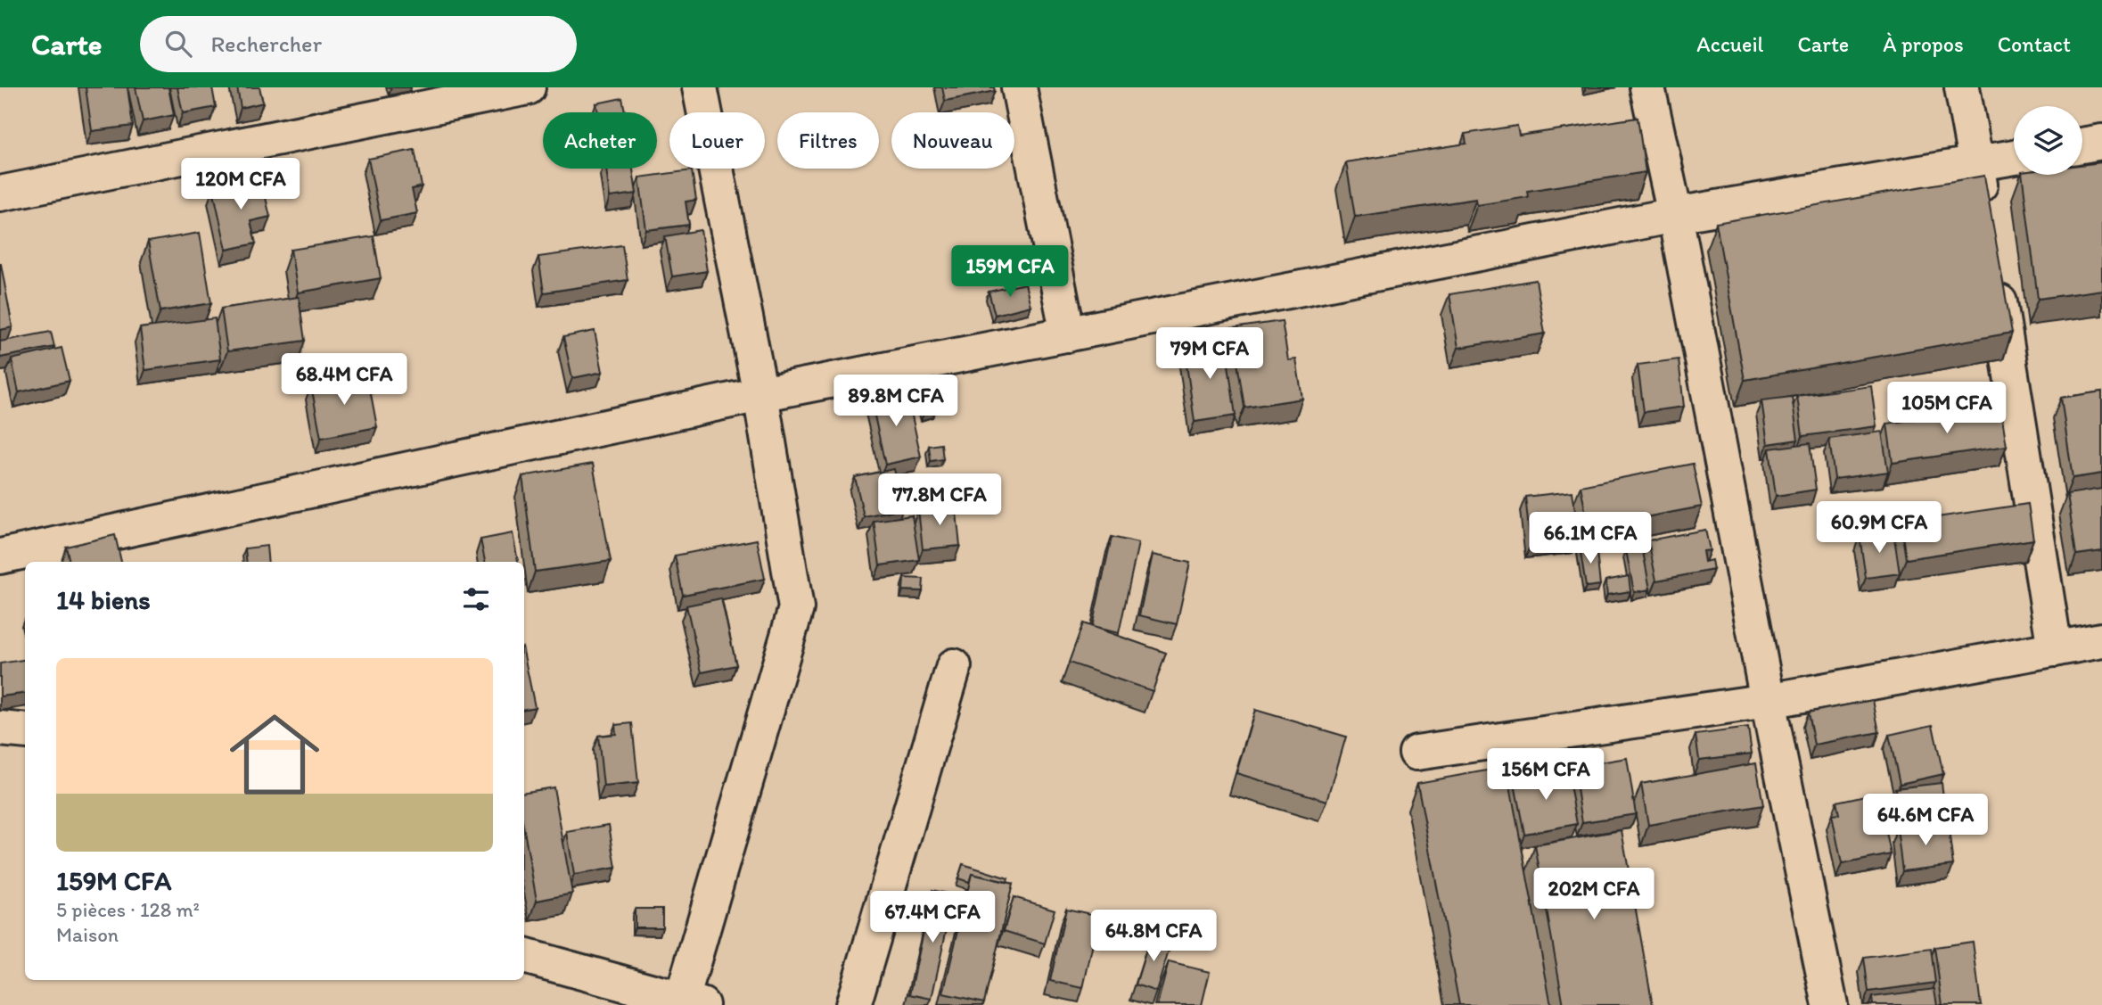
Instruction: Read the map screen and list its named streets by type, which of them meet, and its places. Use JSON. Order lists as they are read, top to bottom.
{
  "page": {
    "header": "Carte",
    "search": "Rechercher",
    "nav": [
      "Accueil",
      "Carte",
      "À propos",
      "Contact"
    ],
    "chip": [
      "Acheter",
      "Louer",
      "Filtres",
      "Nouveau"
    ],
    "price": [
      "120M CFA",
      "159M CFA",
      "79M CFA",
      "68.4M CFA",
      "89.8M CFA",
      "105M CFA",
      "77.8M CFA",
      "60.9M CFA",
      "66.1M CFA",
      "156M CFA",
      "64.6M CFA",
      "202M CFA",
      "67.4M CFA",
      "64.8M CFA"
    ],
    "heading": "14 biens",
    "list": [
      {
        "name": "159M CFA",
        "note": "5 pièces · 128 m² · Maison"
      }
    ]
  }
}
